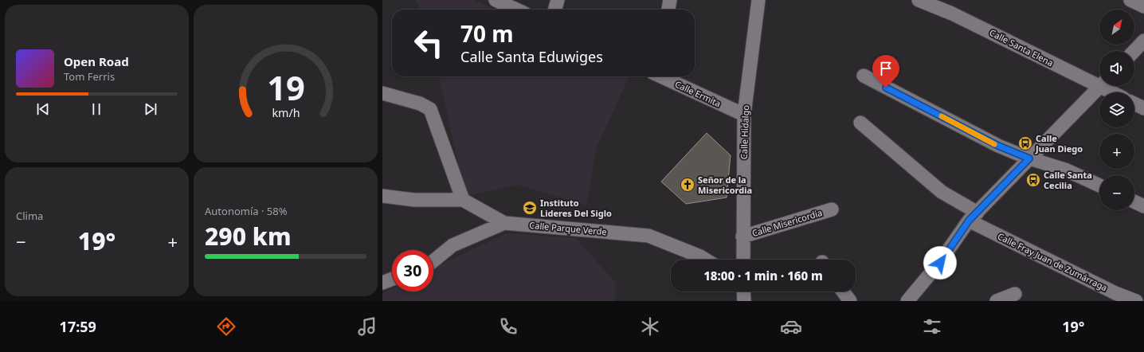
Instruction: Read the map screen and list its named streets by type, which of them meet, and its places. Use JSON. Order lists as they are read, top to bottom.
{
  "streets": {
    "street": [
      "Calle Santa Elena",
      "Calle Ermita",
      "Calle Hidalgo",
      "Calle Misericordia",
      "Calle Parque Verde",
      "Calle Fray Juan de Zumárraga"
    ]
  },
  "crossings": [
    ["Calle Ermita", "Calle Hidalgo"],
    ["Calle Hidalgo", "Calle Misericordia"]
  ],
  "places": {
    "bus stop": ["Calle Juan Diego", "Calle Santa Cecilia"],
    "church": ["Señor de la Misericordia"],
    "school or university": ["Instituto Lideres Del Siglo"]
  },
  "north": "top right",
  "page": {
    "map_buttons": ["+", "−"],
    "turn": ["70 m", "Calle Santa Eduwiges"],
    "song": ["Open Road", "Tom Ferris"],
    "tile": [
      "Clima",
      ["Autonomía · 58%", "290 km"]
    ],
    "heat": ["−", "19°", "+"],
    "limit": "30",
    "trip": "18:00 · 1 min · 160 m",
    "tabs": ["17:59", "19°"],
    "gauge": ["19", "km/h"]
  }
}
